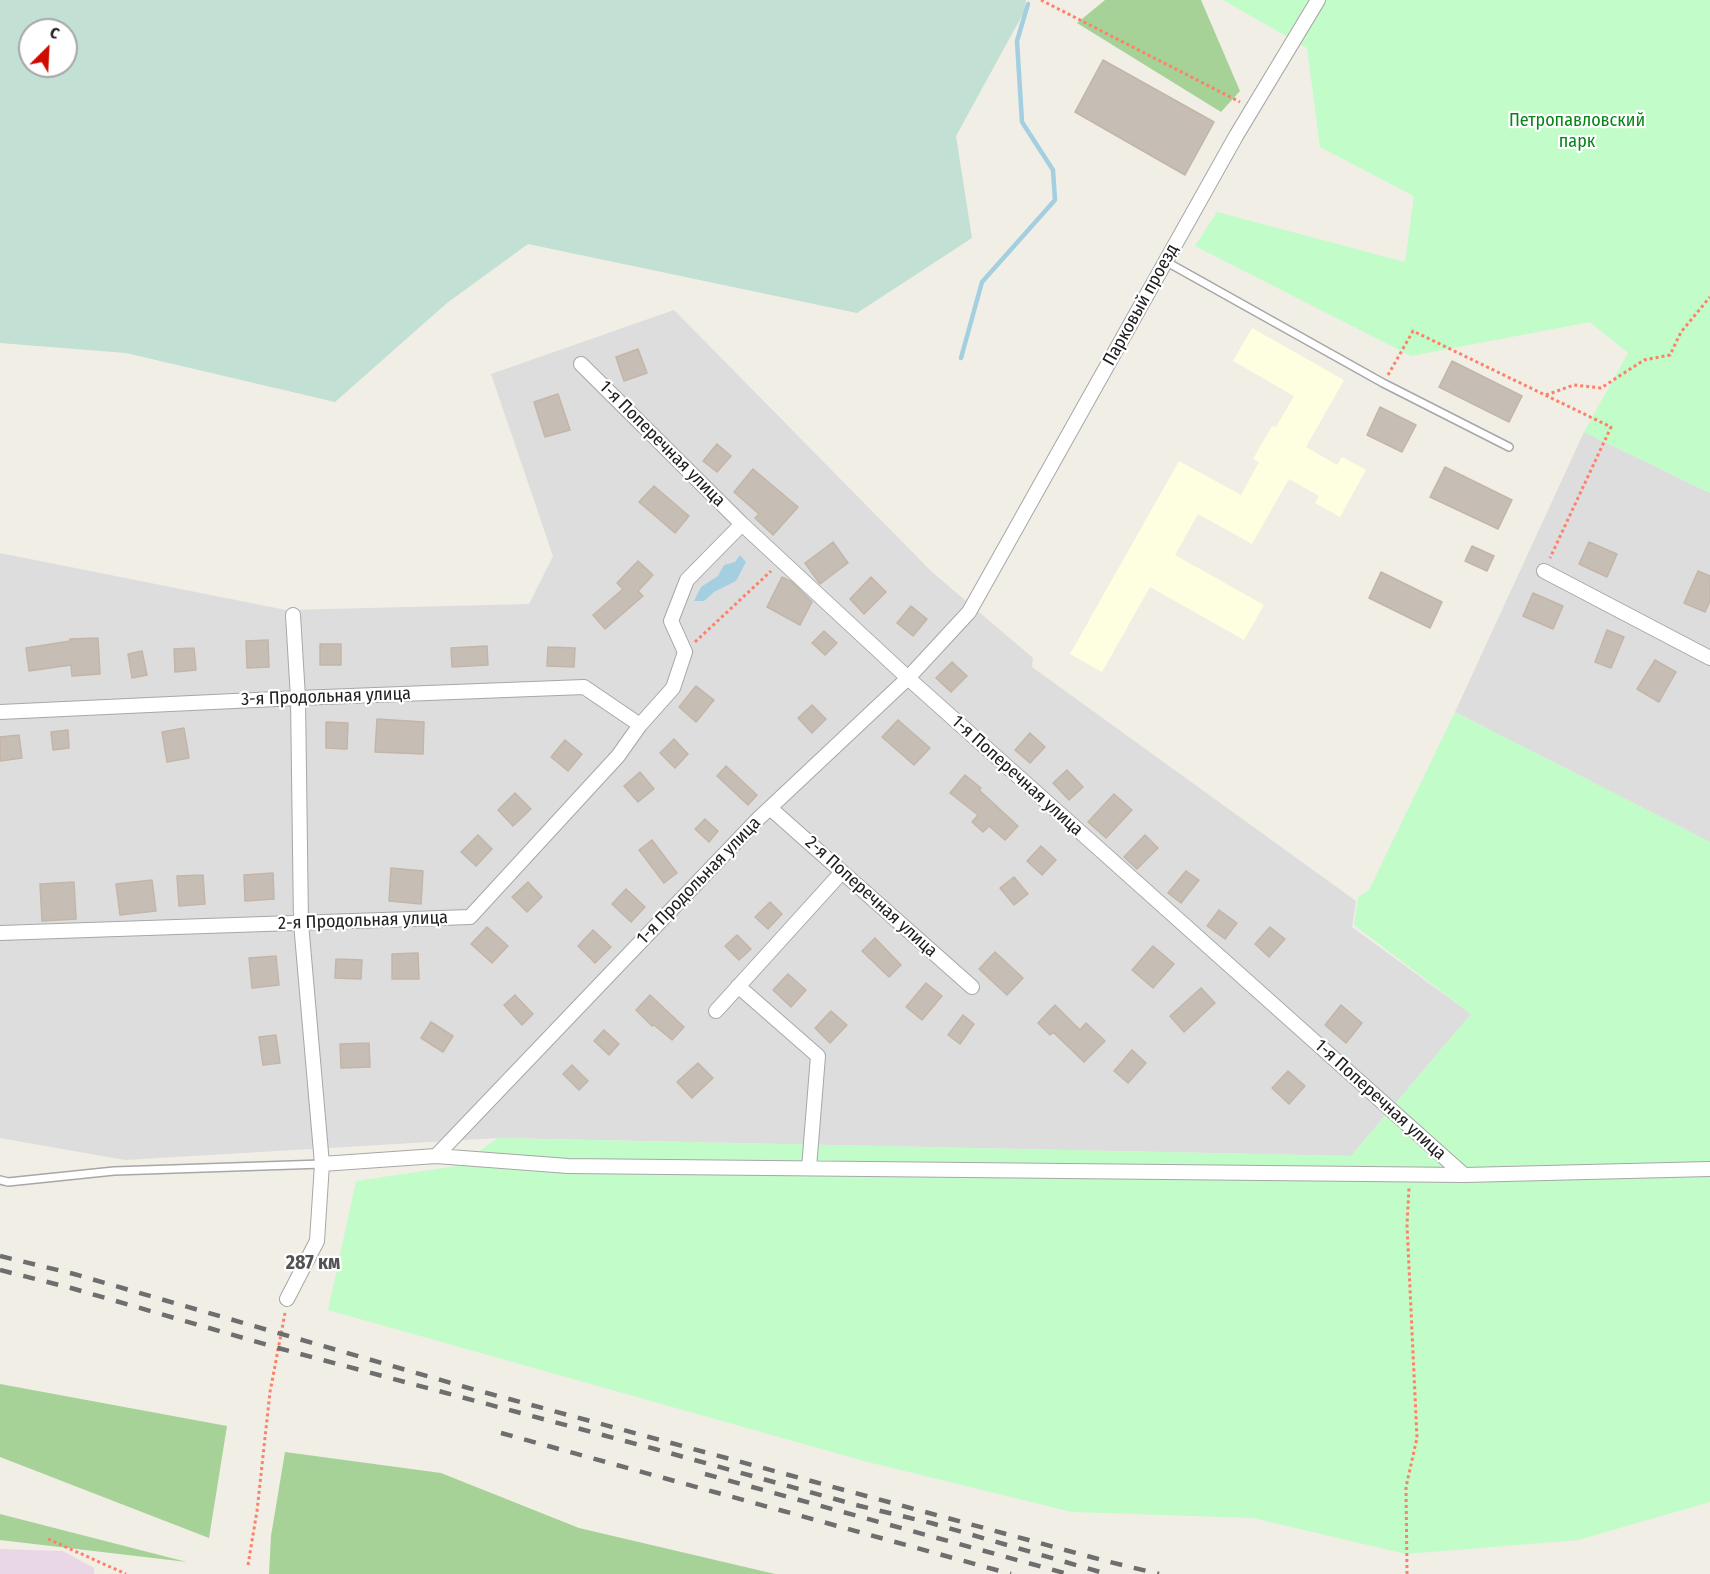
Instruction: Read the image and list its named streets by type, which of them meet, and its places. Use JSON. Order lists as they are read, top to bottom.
{
  "streets": {
    "street": [
      "Парковый проезд",
      "1-я Поперечная улица",
      "3-я Продольная улица",
      "1-я Продольная улица",
      "2-я Поперечная улица",
      "2-я Продольная улица"
    ]
  },
  "crossings": [
    ["Парковый проезд", "1-я Продольная улица"],
    ["1-я Поперечная улица", "1-я Продольная улица"],
    ["3-я Продольная улица", "2-я Продольная улица"],
    ["1-я Продольная улица", "2-я Поперечная улица"]
  ],
  "districts": ["287 км"],
  "parks": ["Петропавловский парк"],
  "north": "top right"
}
